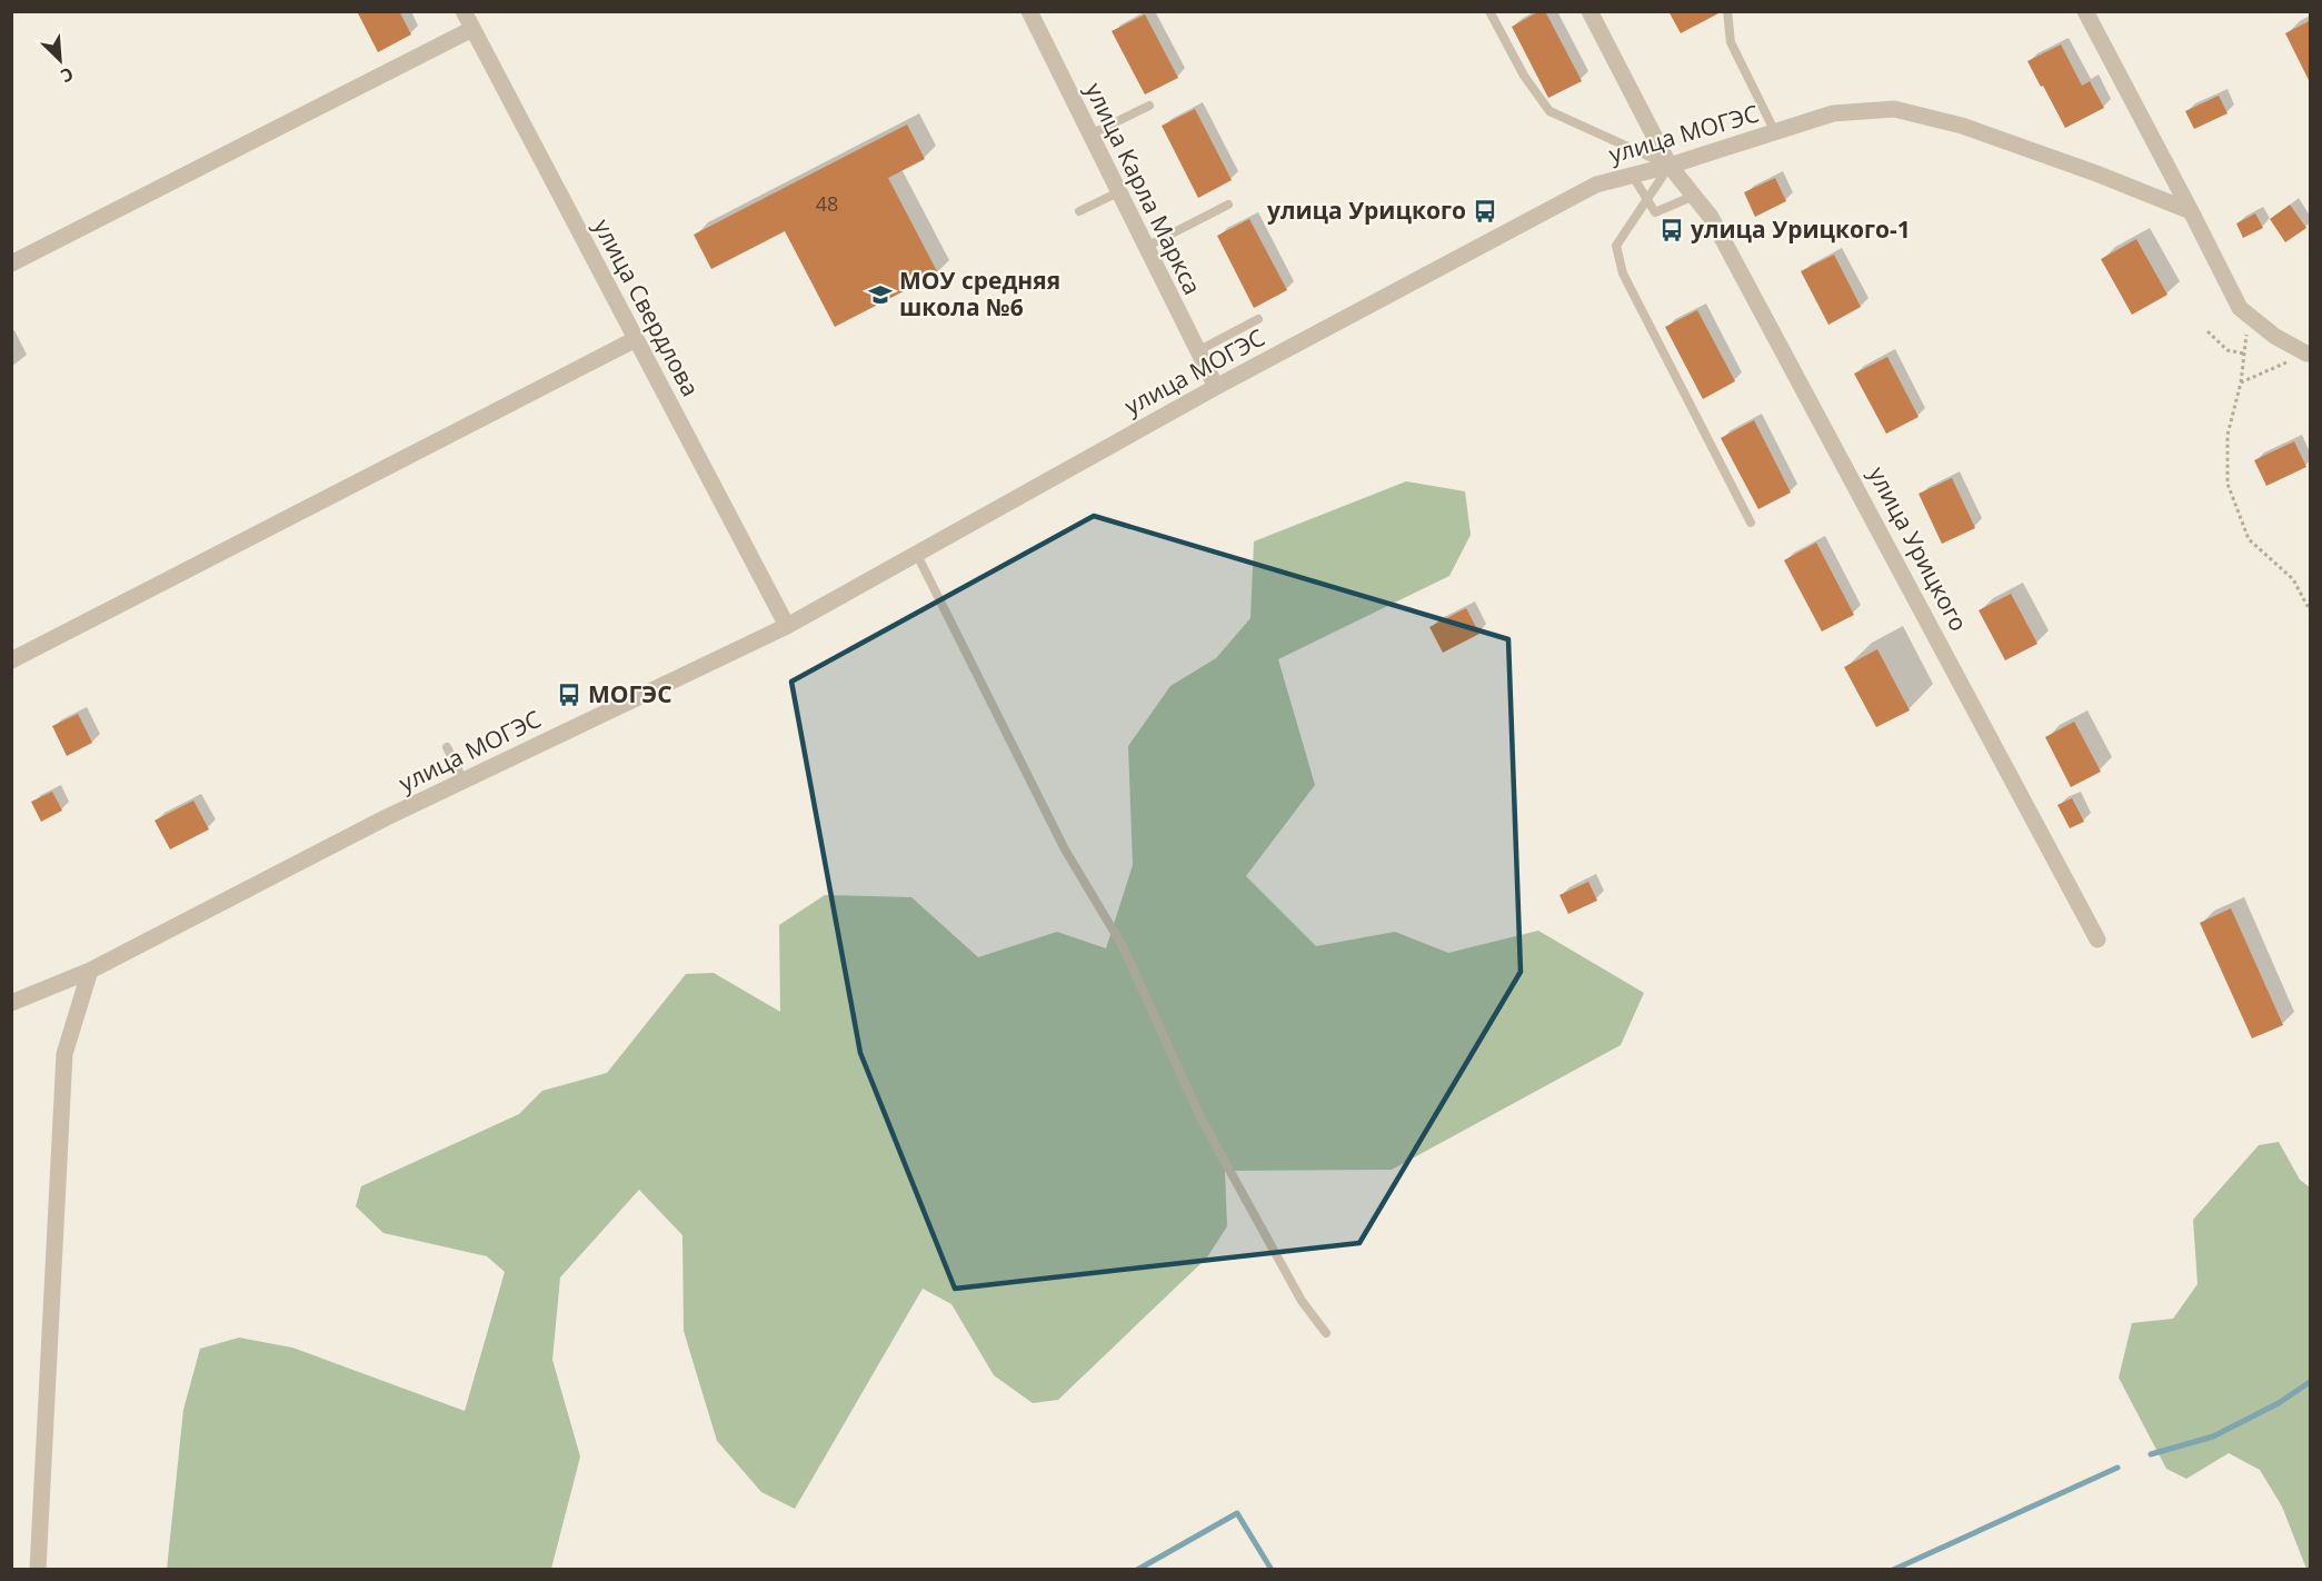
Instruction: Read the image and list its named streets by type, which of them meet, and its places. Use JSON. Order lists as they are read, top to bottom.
{
  "streets": {
    "street": [
      "улица МОГЭС",
      "улица Карла Маркса",
      "улица Свердлова",
      "улица Урицкого"
    ]
  },
  "crossings": [
    ["улица МОГЭС", "улица Карла Маркса"],
    ["улица МОГЭС", "улица Свердлова"],
    ["улица МОГЭС", "улица Урицкого"]
  ],
  "places": {
    "bus stop": ["улица Урицкого", "улица Урицкого-1", "МОГЭС"],
    "school or university": ["МОУ средняя школа №6"]
  },
  "house_numbers": ["48"],
  "north": "bottom right"
}
